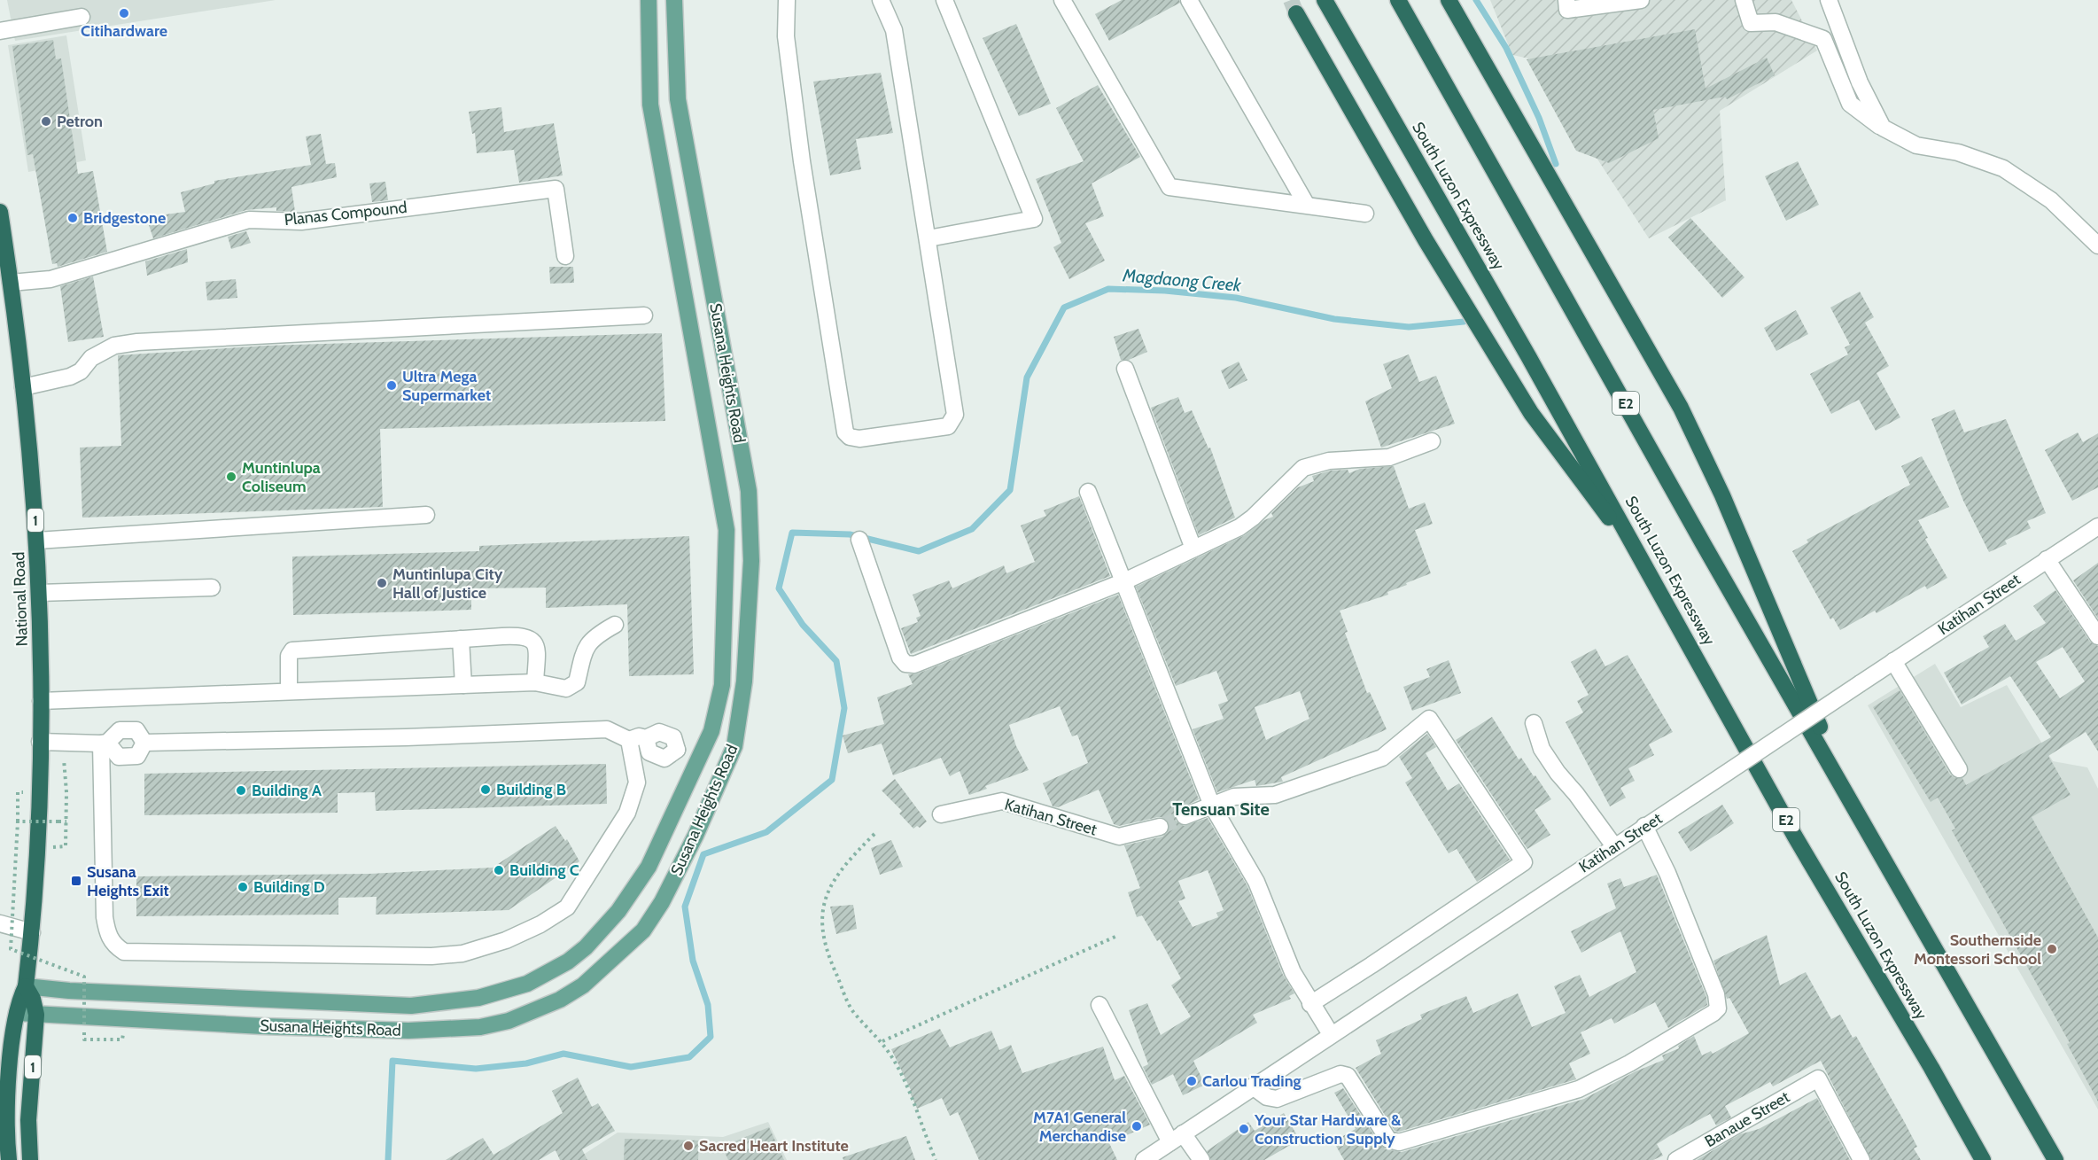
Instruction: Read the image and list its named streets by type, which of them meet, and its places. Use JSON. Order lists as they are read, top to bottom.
{
  "streets": {
    "highway": [
      "South Luzon Expressway",
      "E2",
      "1",
      "National Road"
    ],
    "main road": ["Susana Heights Road"],
    "street": ["Planas Compound", "Katihan Street", "Banaue Street"]
  },
  "crossings": [
    ["Planas Compound", "National Road"],
    ["Susana Heights Road", "National Road"]
  ],
  "districts": ["Tensuan Site"],
  "water": ["Magdaong Creek"],
  "places": {
    "other": [
      "Citihardware",
      "Petron",
      "Bridgestone",
      "Ultra Mega Supermarket",
      "Muntinlupa Coliseum",
      "Muntinlupa City Hall of Justice",
      "Building B",
      "Building A",
      "Building C",
      "Building D",
      "Southernside Montessori School",
      "Carlou Trading",
      "M7A1 General Merchandise",
      "Your Star Hardware & Construction Supply",
      "Sacred Heart Institute"
    ],
    "transit": ["Susana Heights Exit"]
  }
}
